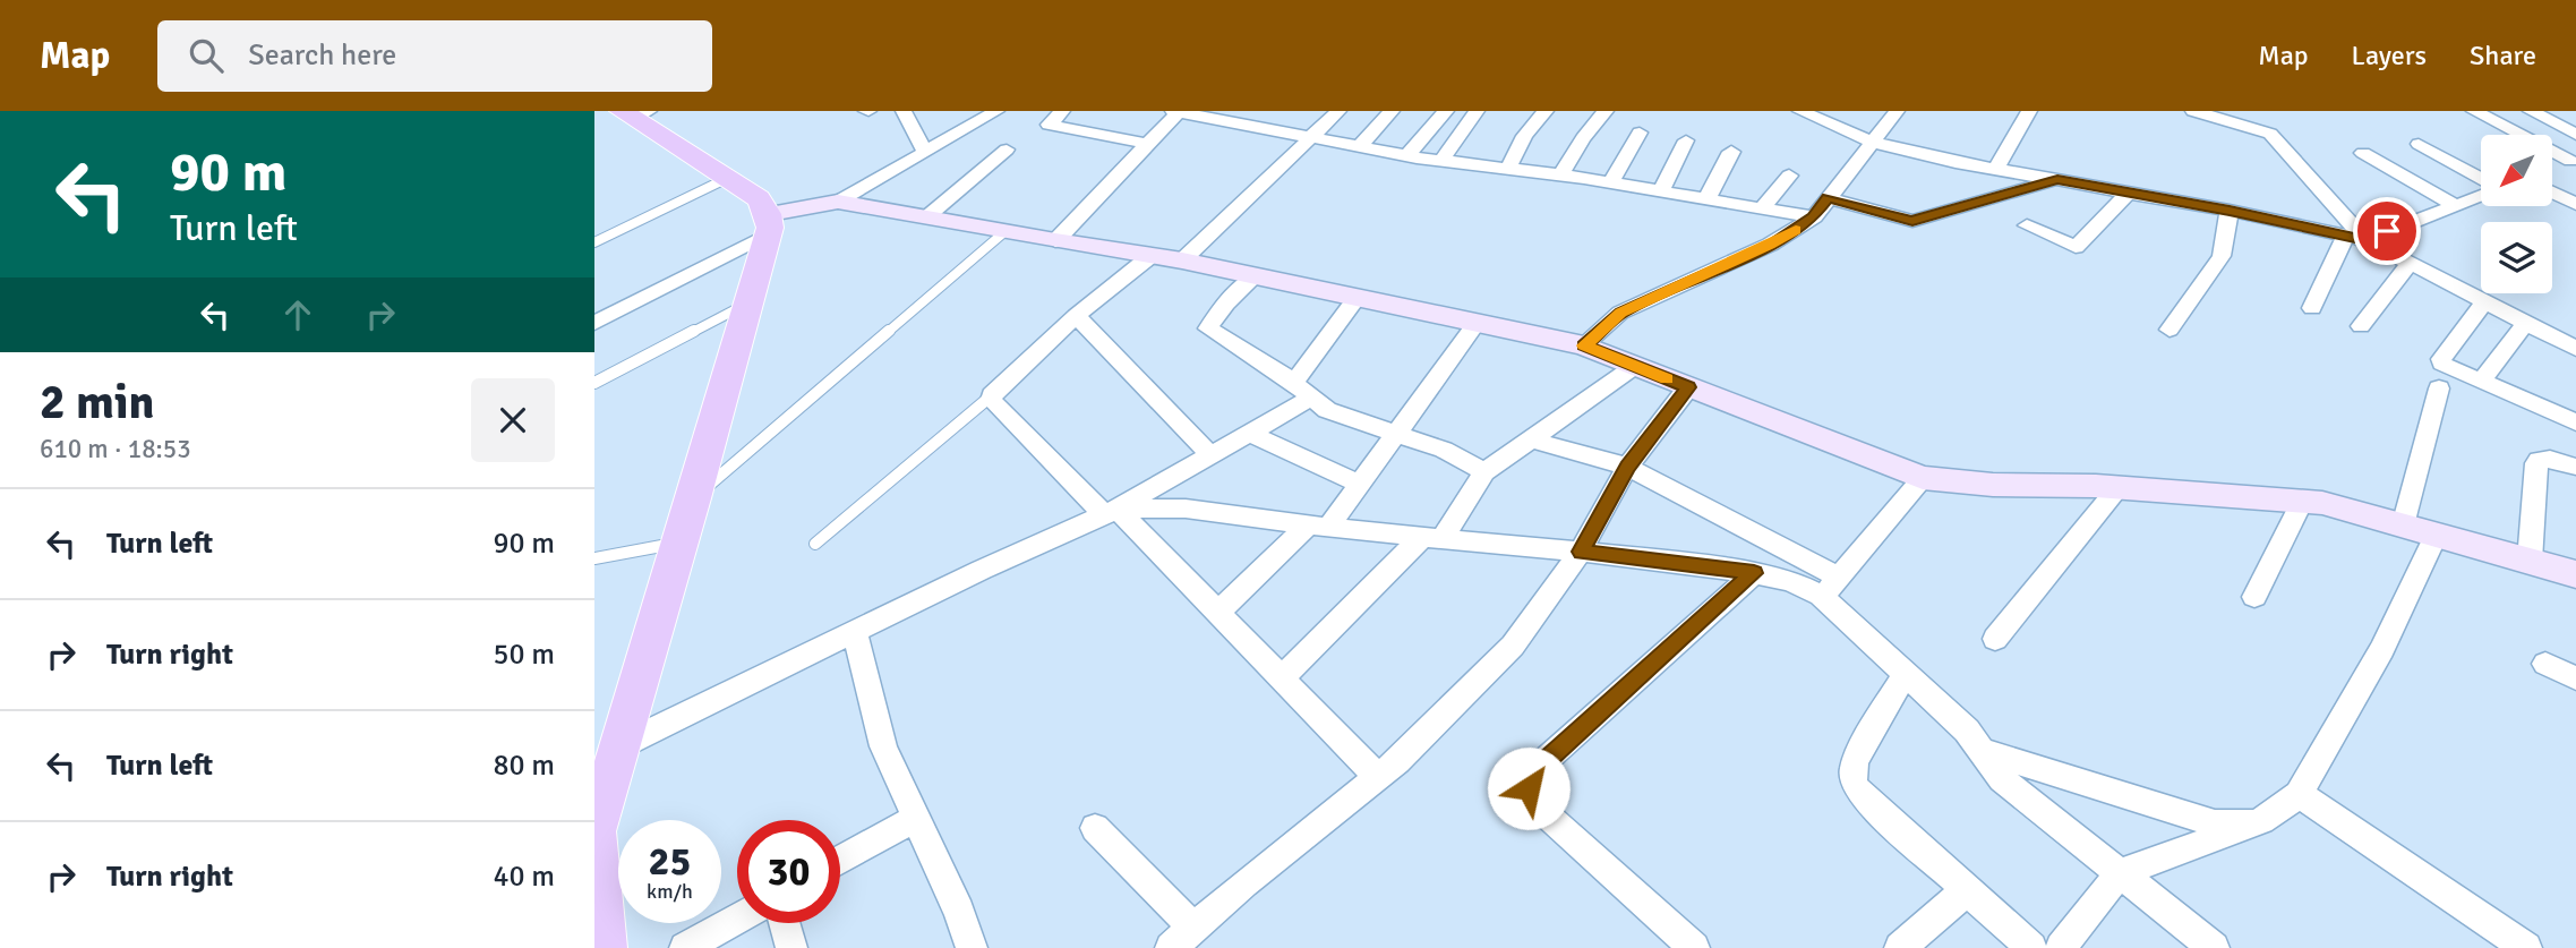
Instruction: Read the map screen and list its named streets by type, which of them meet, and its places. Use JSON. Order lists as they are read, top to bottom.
{
  "north": "bottom left",
  "page": {
    "header": "Map",
    "search": "Search here",
    "nav": ["Map", "Layers", "Share"],
    "turn": ["90 m", "Turn left"],
    "heading": ["2 min", "610 m · 18:53"],
    "list": [
      {
        "name": "Turn left",
        "value": "90 m"
      },
      {
        "name": "Turn right",
        "value": "50 m"
      },
      {
        "name": "Turn left",
        "value": "80 m"
      },
      {
        "name": "Turn right",
        "value": "40 m"
      }
    ],
    "speed": "25 km/h",
    "limit": "30"
  }
}
